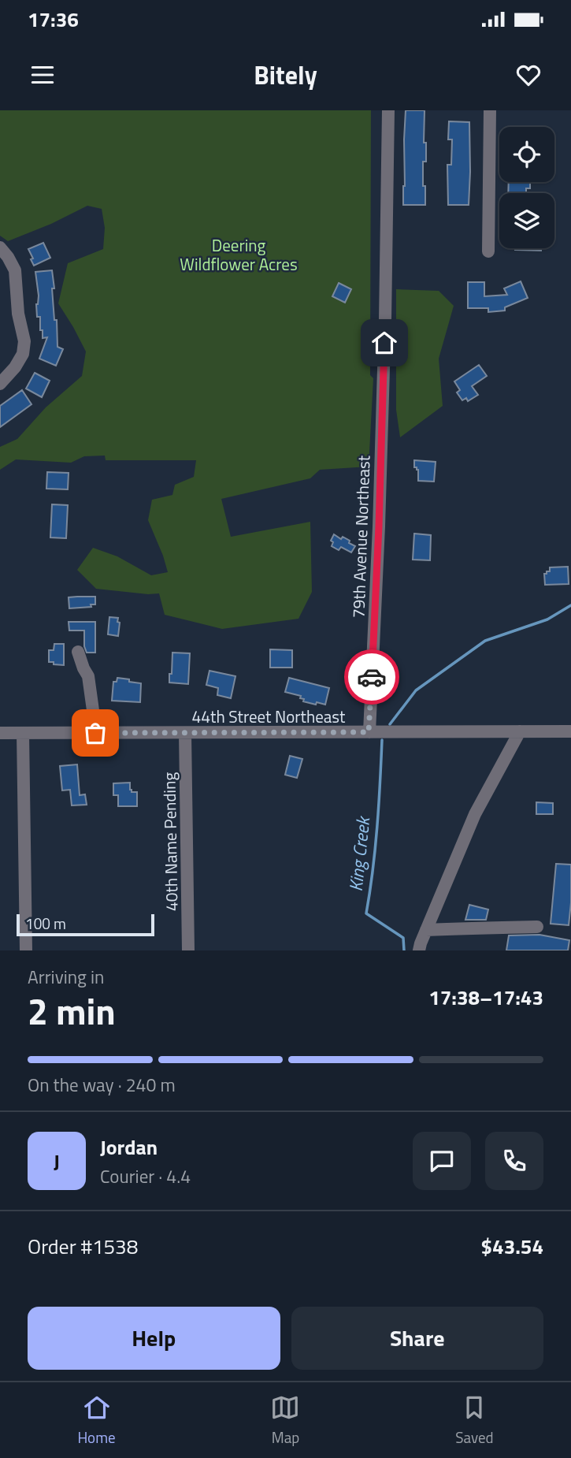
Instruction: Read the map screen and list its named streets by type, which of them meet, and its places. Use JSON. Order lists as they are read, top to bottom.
{
  "streets": {
    "street": ["79th Avenue Northeast", "44th Street Northeast", "40th Name Pending"]
  },
  "crossings": [
    ["79th Avenue Northeast", "44th Street Northeast"],
    ["44th Street Northeast", "40th Name Pending"]
  ],
  "water": ["King Creek"],
  "parks": ["Deering Wildflower Acres"],
  "scale_bar": "100 m",
  "page": {
    "status": "17:36",
    "header": "Bitely",
    "scale": "100 m",
    "heading": ["2 min", "Arriving in", "17:38–17:43"],
    "panel": [
      "Jordan",
      "Courier · 4.4",
      "Order #1538",
      "$43.54"
    ],
    "bar": "On the way · 240 m",
    "round": "J",
    "buttons": ["Help", "Share"],
    "tabs": ["Home", "Map", "Saved"]
  }
}
